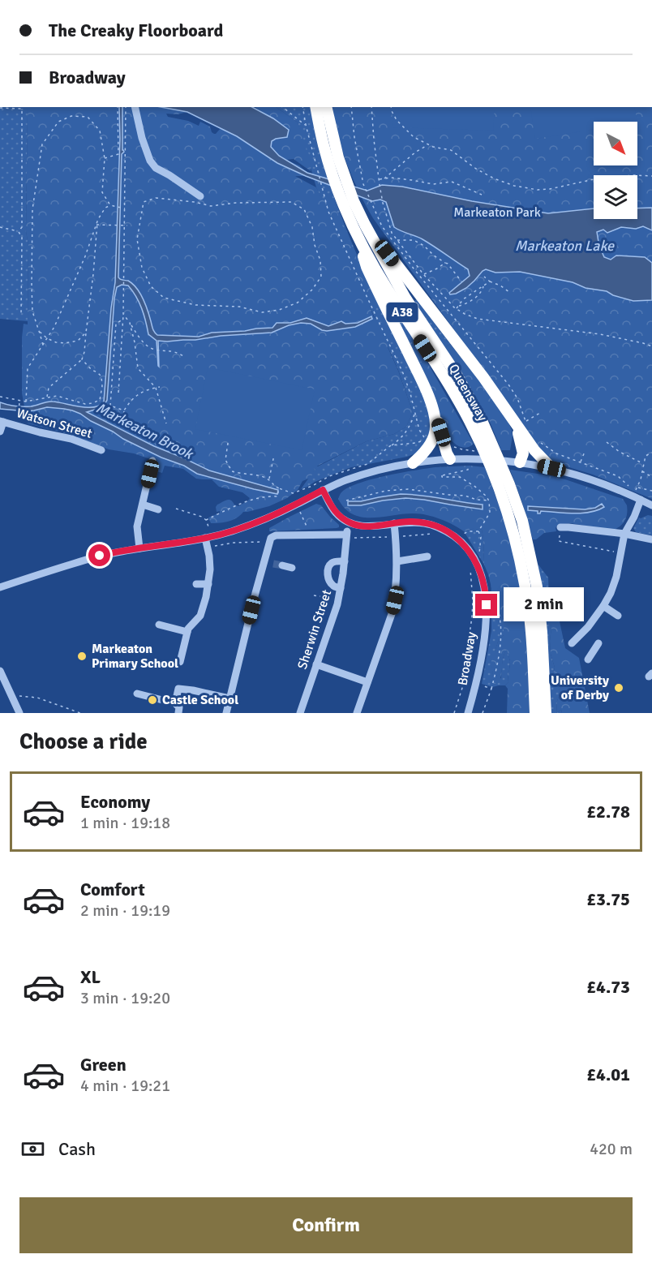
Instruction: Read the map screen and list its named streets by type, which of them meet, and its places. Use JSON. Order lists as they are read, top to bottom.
{
  "streets": {
    "highway": ["A38", "Queensway"],
    "street": ["Watson Street", "Sherwin Street", "Broadway"]
  },
  "crossings": [
    ["Sherwin Street", "Broadway"]
  ],
  "water": ["Markeaton Lake", "Markeaton Brook"],
  "parks": ["Markeaton Park"],
  "places": ["Markeaton Primary School", "University of Derby", "Castle School"],
  "north": "bottom right",
  "page": {
    "banner": ["The Creaky Floorboard", "Broadway"],
    "bubble": "2 min",
    "heading": "Choose a ride",
    "list": [
      {
        "name": "Economy",
        "note": "1 min · 19:18",
        "value": "£2.78"
      },
      {
        "name": "Comfort",
        "note": "2 min · 19:19",
        "value": "£3.75"
      },
      {
        "name": "XL",
        "note": "3 min · 19:20",
        "value": "£4.73"
      },
      {
        "name": "Green",
        "note": "4 min · 19:21",
        "value": "£4.01"
      }
    ],
    "pay": ["Cash", "420 m"],
    "buttons": "Confirm"
  }
}
